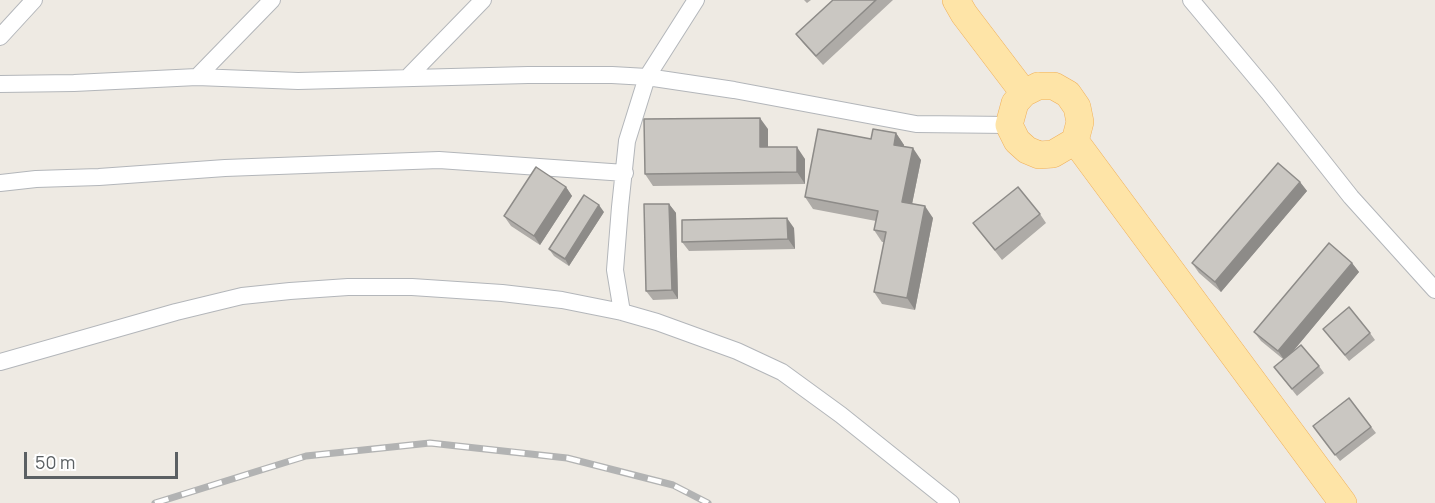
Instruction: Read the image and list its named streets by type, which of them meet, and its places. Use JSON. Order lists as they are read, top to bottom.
{
  "scale_bar": "50 m"
}
